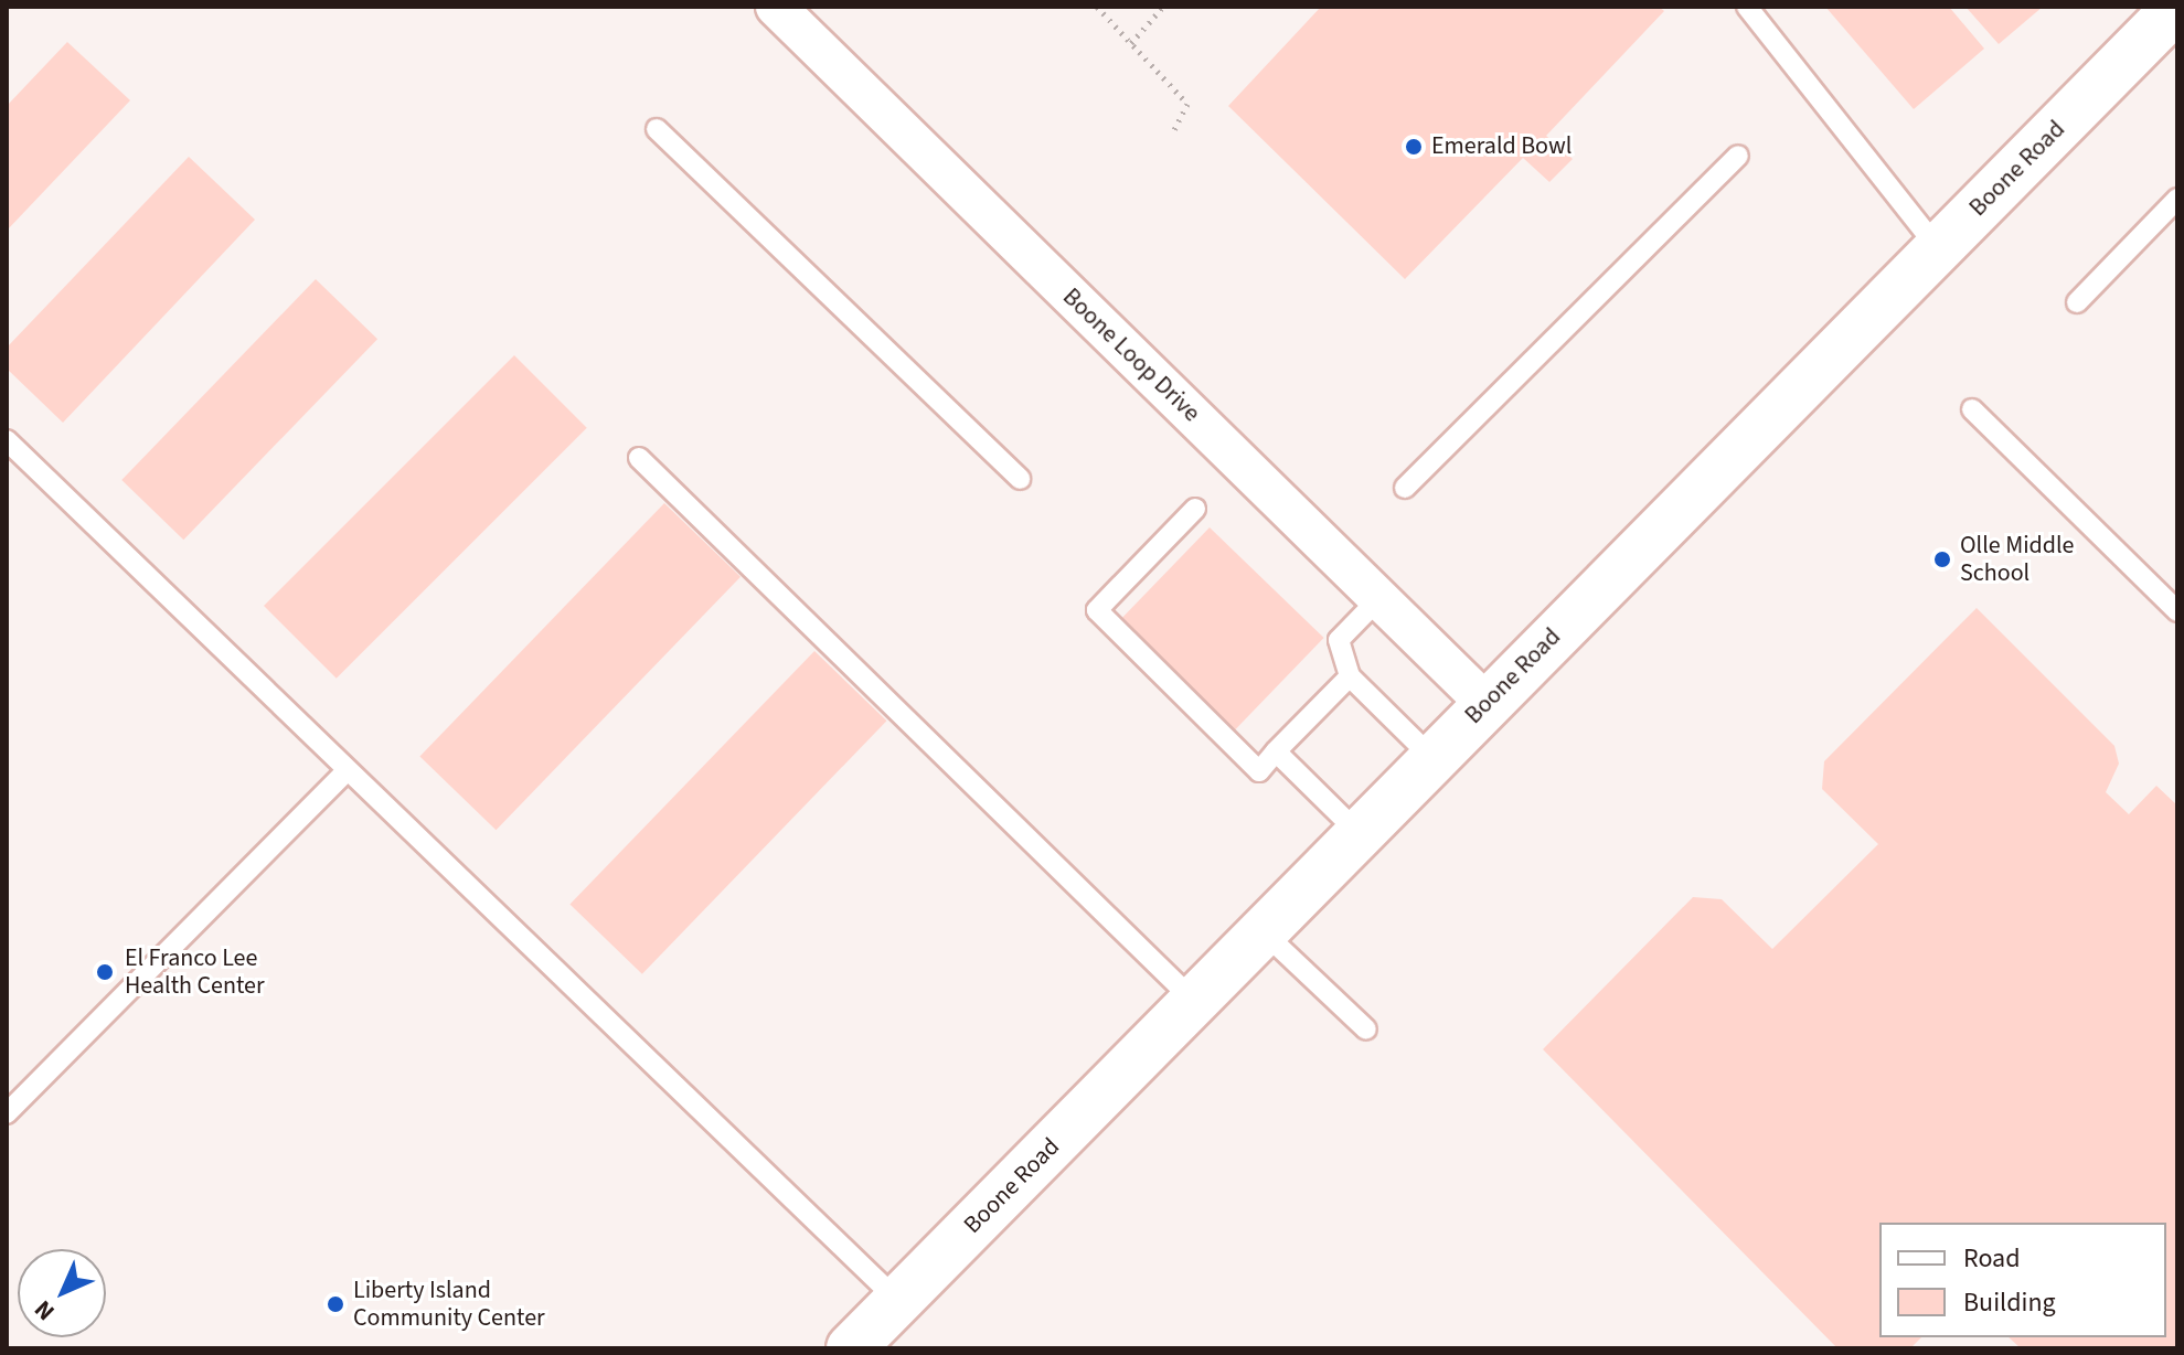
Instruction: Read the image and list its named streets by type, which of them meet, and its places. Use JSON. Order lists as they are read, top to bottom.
{
  "streets": {
    "street": ["Boone Road", "Boone Loop Drive"]
  },
  "crossings": [
    ["Boone Road", "Boone Loop Drive"]
  ],
  "places": [
    "Emerald Bowl",
    "Olle Middle School",
    "El Franco Lee Health Center",
    "Liberty Island Community Center"
  ],
  "legend": ["Road", "Building"],
  "north": "bottom left"
}
